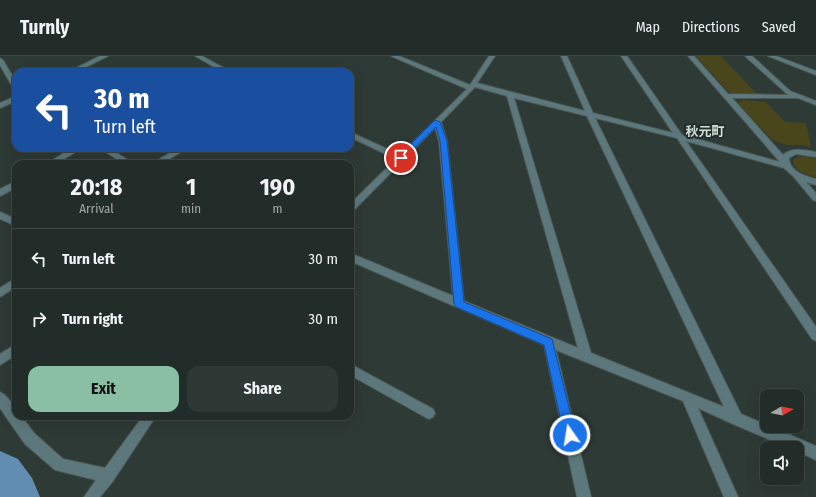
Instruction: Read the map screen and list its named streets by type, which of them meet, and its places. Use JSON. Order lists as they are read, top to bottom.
{
  "districts": ["秋元町"],
  "north": "right",
  "page": {
    "header": "Turnly",
    "nav": ["Map", "Directions", "Saved"],
    "turn": ["30 m", "Turn left"],
    "eta": [
      "20:18",
      "Arrival",
      "1",
      "min",
      "190",
      "m"
    ],
    "list": [
      {
        "name": "Turn left",
        "value": "30 m"
      },
      {
        "name": "Turn right",
        "value": "30 m"
      }
    ],
    "buttons": ["Exit", "Share"]
  }
}
